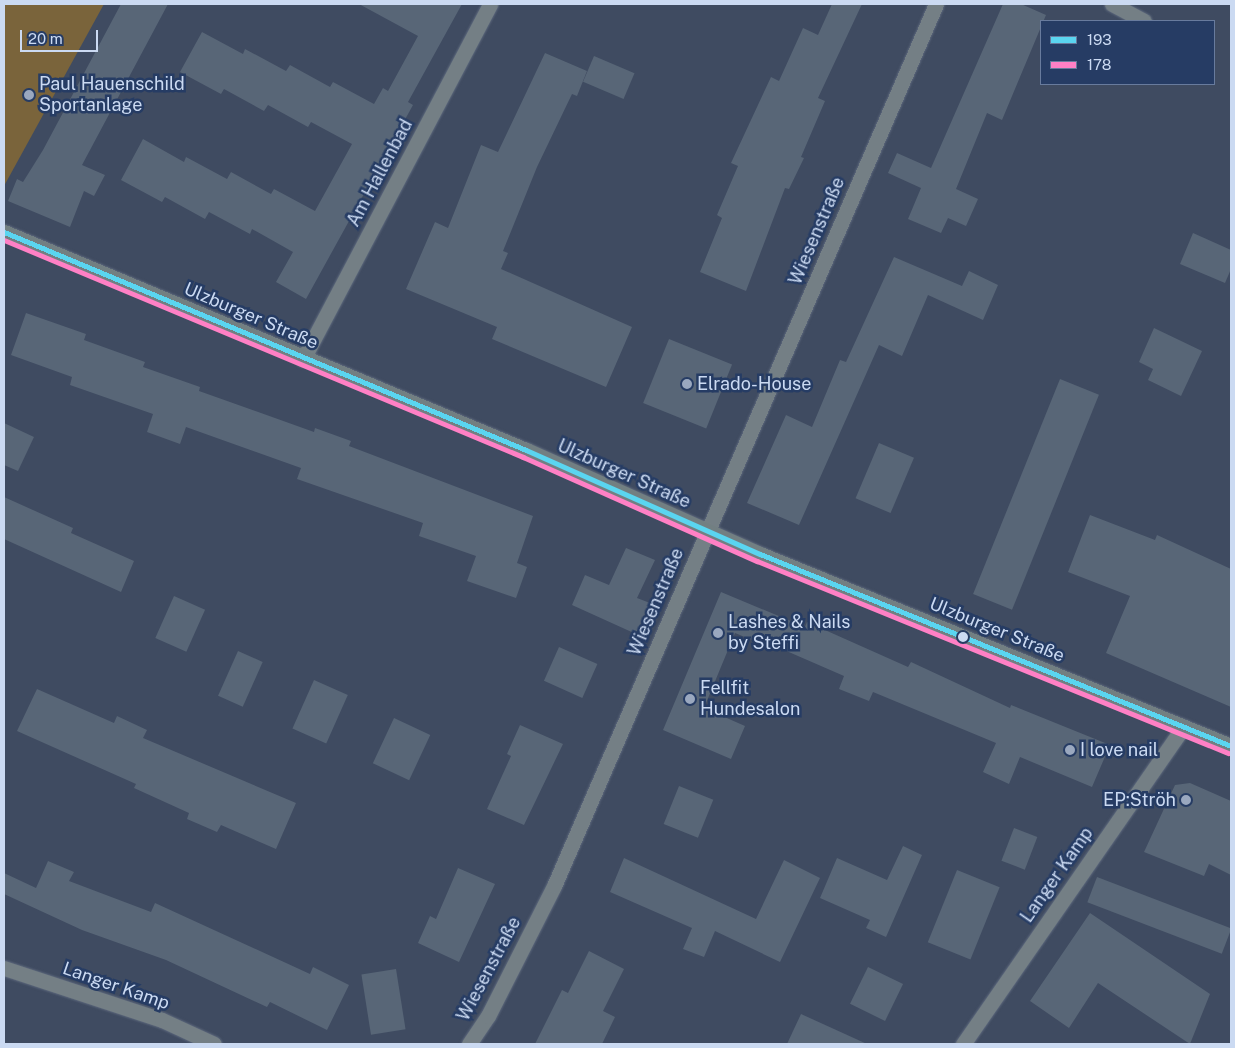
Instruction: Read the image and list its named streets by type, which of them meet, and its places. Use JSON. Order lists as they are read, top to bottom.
{
  "streets": {
    "main road": ["Ulzburger Straße"],
    "street": ["Am Hallenbad", "Wiesenstraße", "Langer Kamp"]
  },
  "crossings": [
    ["Am Hallenbad", "Ulzburger Straße"],
    ["Wiesenstraße", "Ulzburger Straße"],
    ["Ulzburger Straße", "Langer Kamp"]
  ],
  "places": [
    "Paul Hauenschild Sportanlage",
    "Elrado-House",
    "Lashes & Nails by Steffi",
    "Fellfit Hundesalon",
    "I love nail",
    "EP:Ströh"
  ],
  "lines": ["transit line 193", "transit line 178"],
  "legend": ["193", "178"],
  "scale_bar": "20 m"
}
